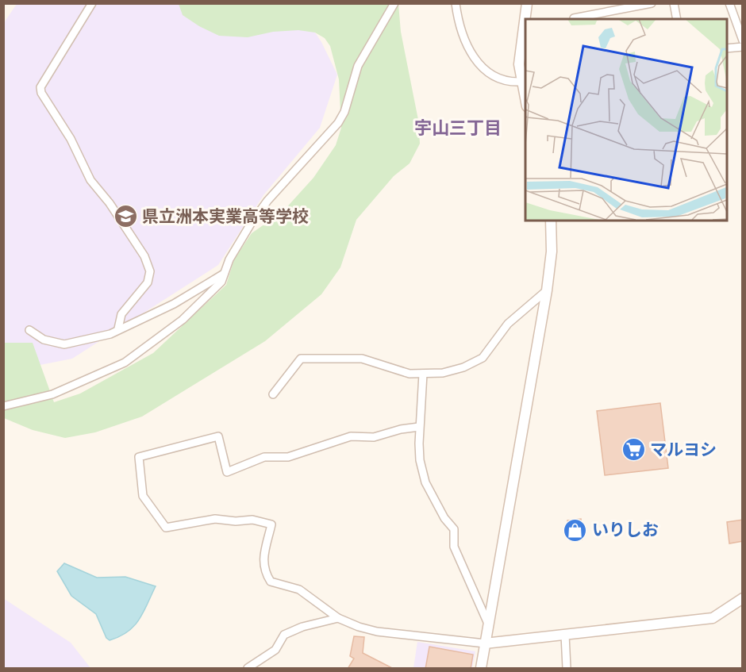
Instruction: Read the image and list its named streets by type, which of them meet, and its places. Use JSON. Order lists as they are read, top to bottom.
{
  "districts": ["宇山三丁目"],
  "places": {
    "school or university": ["県立洲本実業高等学校"],
    "supermarket": ["マルヨシ"],
    "shop": ["いりしお"]
  }
}
